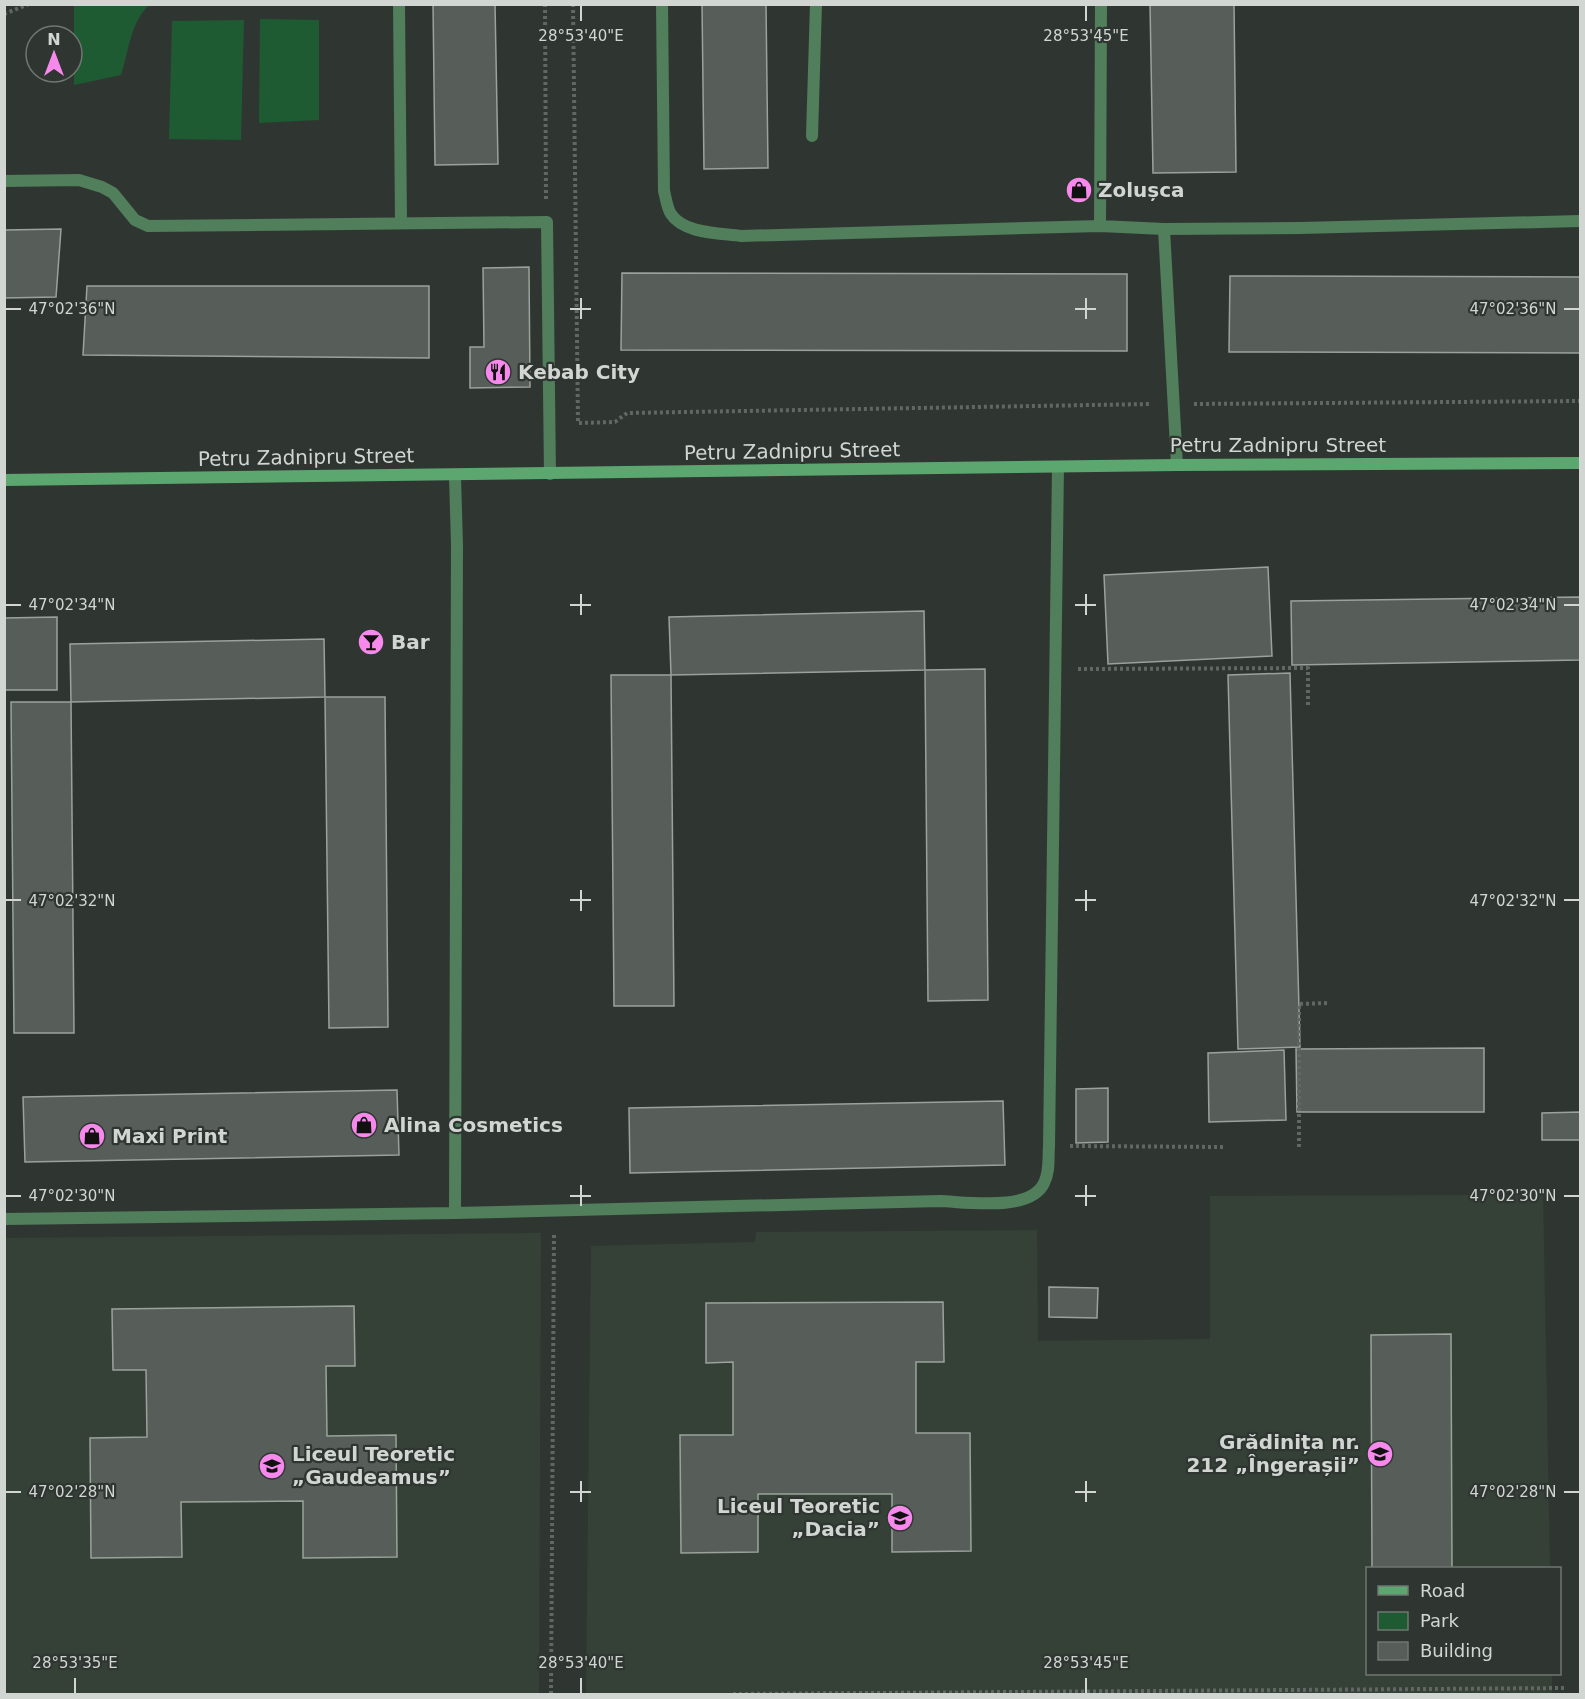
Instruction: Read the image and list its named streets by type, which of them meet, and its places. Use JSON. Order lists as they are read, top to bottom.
{
  "streets": {
    "street": ["Petru Zadnipru Street"]
  },
  "places": {
    "shop": ["Zolușca", "Alina Cosmetics", "Maxi Print"],
    "restaurant": ["Kebab City"],
    "bar": ["Bar"],
    "school or university": ["Grădinița nr. 212 „Îngerașii”", "Liceul Teoretic „Gaudeamus”", "Liceul Teoretic „Dacia”"]
  },
  "legend": ["Road", "Park", "Building"],
  "north": "top",
  "coordinates": [
    "28°53'40\"E",
    "28°53'45\"E",
    "47°02'36\"N",
    "47°02'34\"N",
    "47°02'32\"N",
    "47°02'30\"N",
    "47°02'28\"N",
    "28°53'35\"E"
  ]
}
